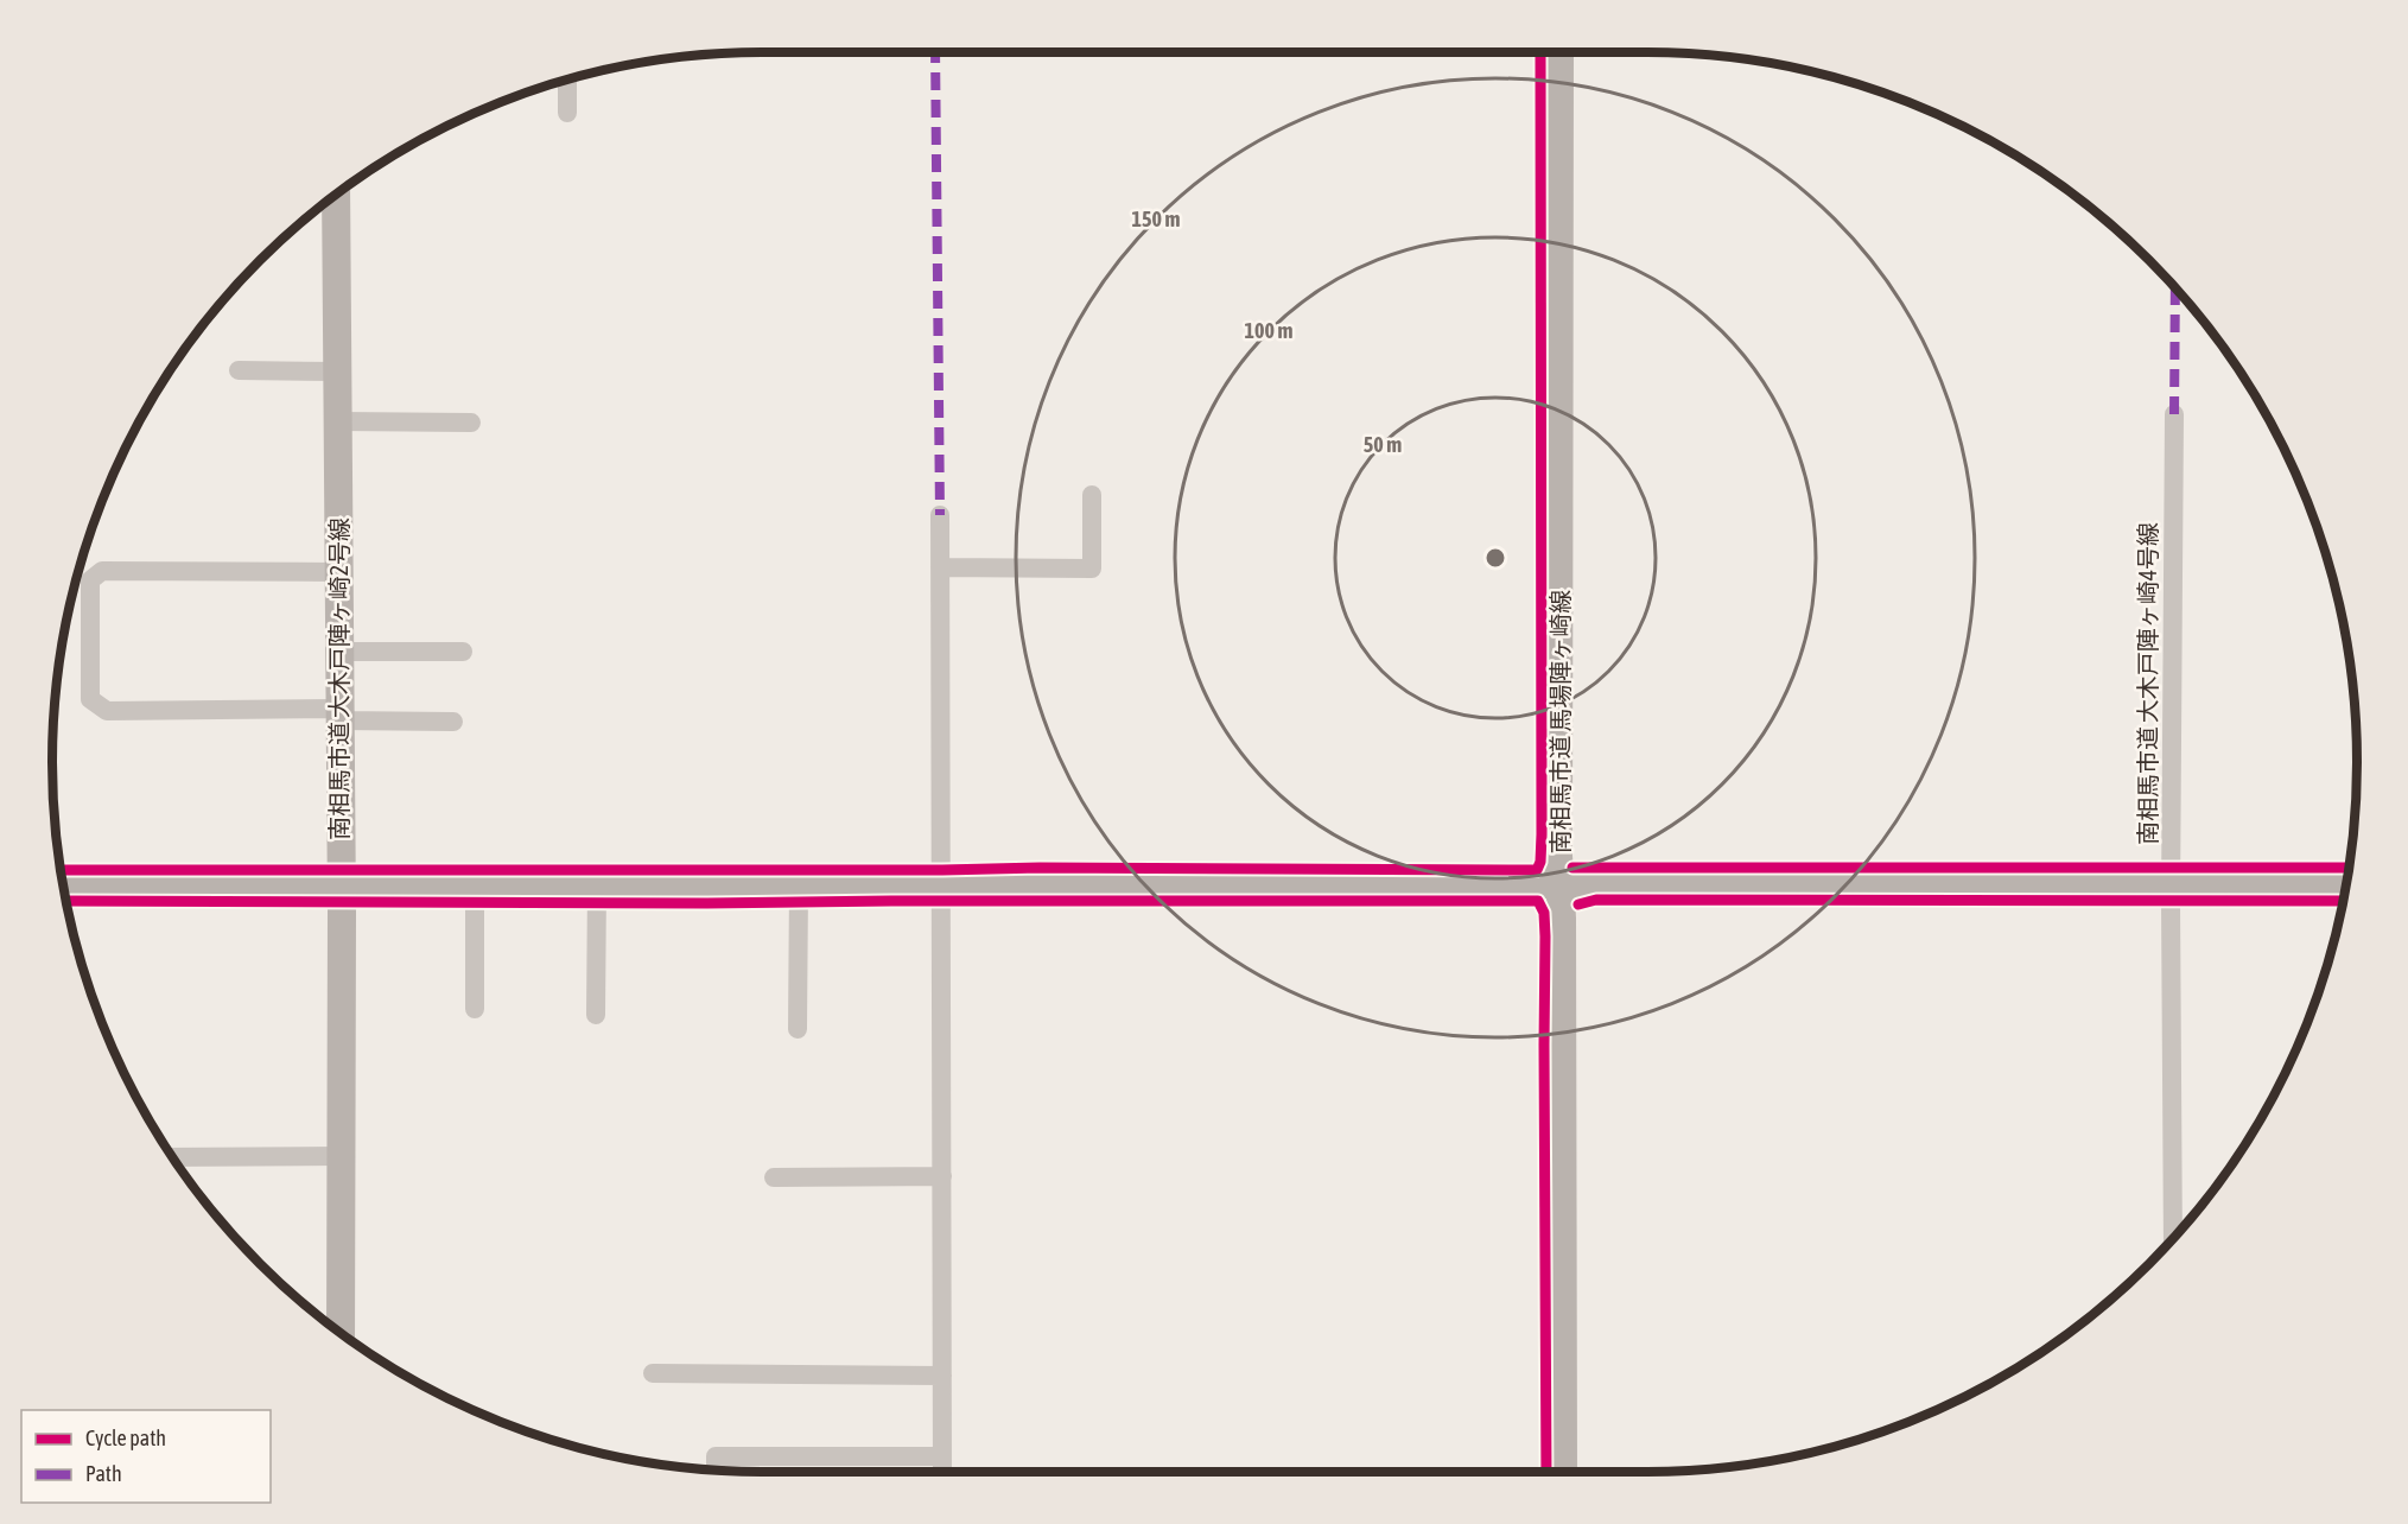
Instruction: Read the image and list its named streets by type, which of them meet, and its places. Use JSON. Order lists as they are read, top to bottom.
{
  "streets": {
    "street": ["南相馬市道 大木戸陣ヶ崎2号線", "南相馬市道 大木戸陣ヶ崎4号線", "南相馬市道 馬場陣ヶ崎線"]
  },
  "legend": ["Cycle path", "Path"],
  "rings": ["150 m", "100 m", "50 m"]
}
